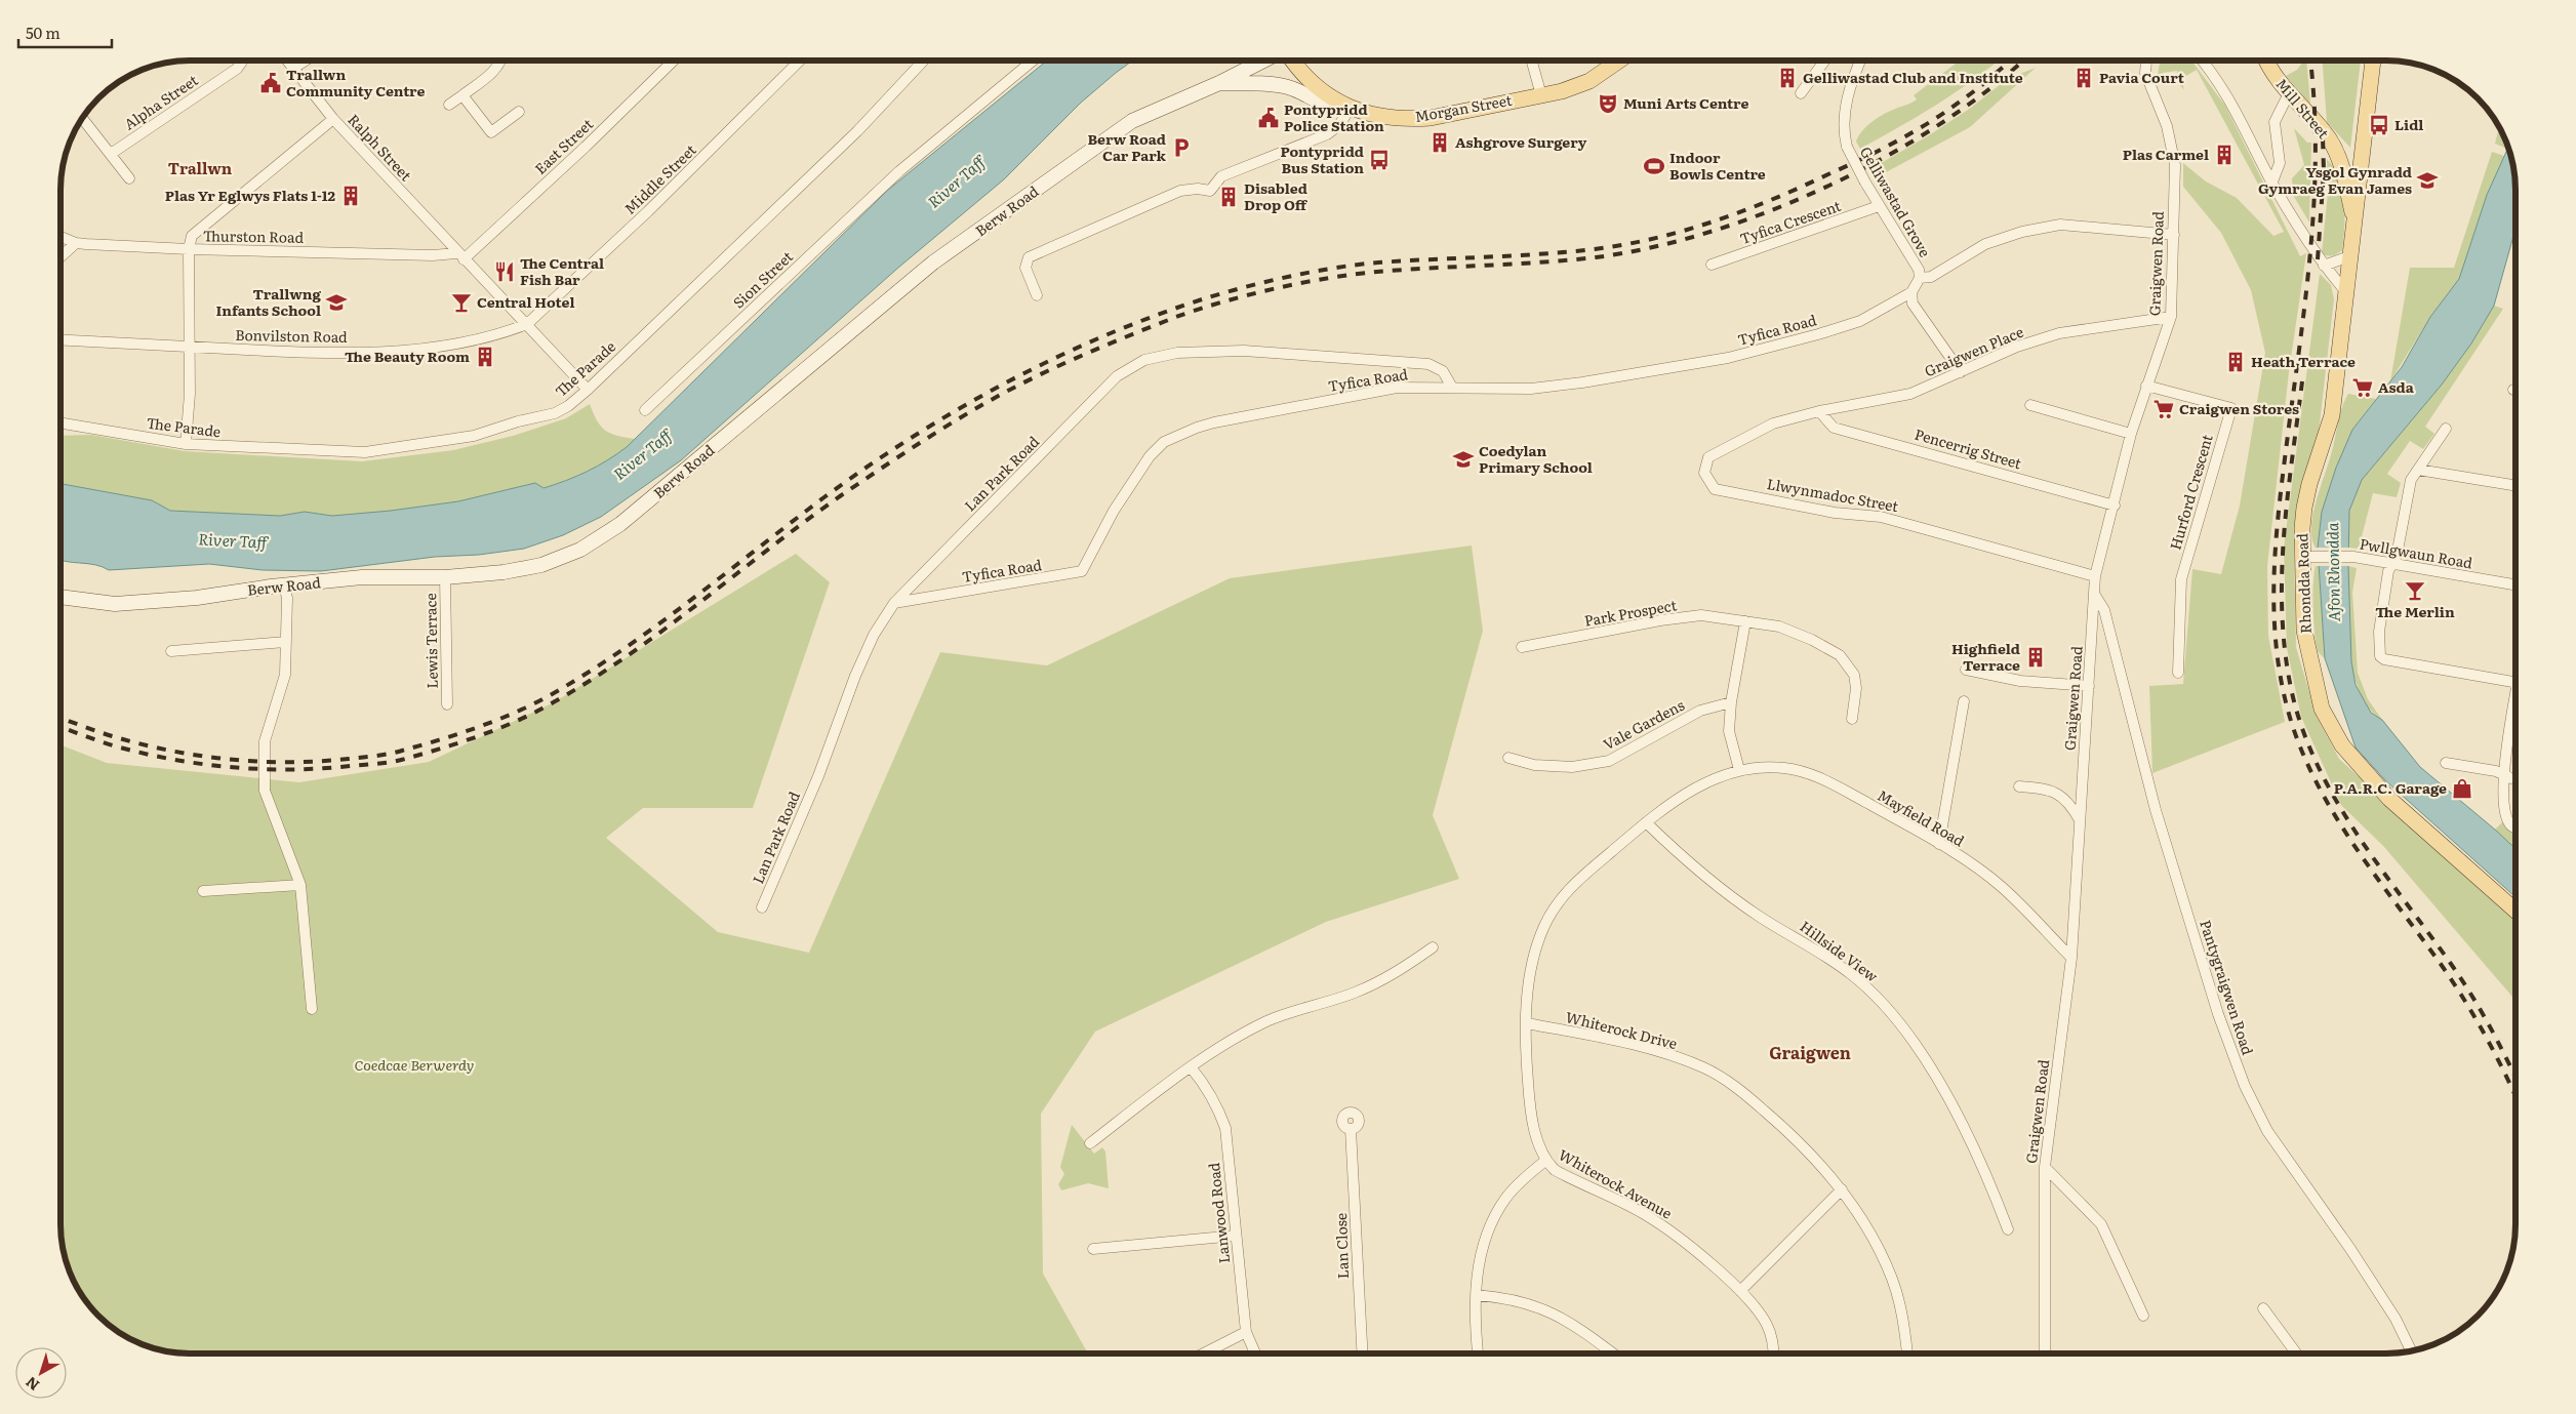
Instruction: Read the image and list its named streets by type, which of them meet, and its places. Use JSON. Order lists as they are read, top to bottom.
{
  "streets": {
    "main road": [
      "Morgan Street",
      "Mill Street",
      "Berw Road",
      "Rhondda Road"
    ],
    "street": [
      "Alpha Street",
      "East Street",
      "Ralph Street",
      "Middle Street",
      "Gelliwastad Grove",
      "Tyfica Crescent",
      "Thurston Road",
      "Graigwen Road",
      "Sion Street",
      "Tyfica Road",
      "Bonvilston Road",
      "Graigwen Place",
      "The Parade",
      "Pencerrig Street",
      "Lan Park Road",
      "Hurford Crescent",
      "Llwynmadoc Street",
      "Pwllgwaun Road",
      "Park Prospect",
      "Lewis Terrace",
      "Vale Gardens",
      "Mayfield Road",
      "Hillside View",
      "Pantygraigwen Road",
      "Whiterock Drive",
      "Whiterock Avenue",
      "Lanwood Road",
      "Lan Close"
    ]
  },
  "crossings": [
    ["Morgan Street", "Berw Road"],
    ["Mill Street", "Rhondda Road"],
    ["East Street", "Ralph Street"],
    ["East Street", "Thurston Road"],
    ["Ralph Street", "Middle Street"],
    ["Ralph Street", "Thurston Road"],
    ["Ralph Street", "Bonvilston Road"],
    ["Ralph Street", "The Parade"],
    ["Middle Street", "Bonvilston Road"],
    ["Gelliwastad Grove", "Tyfica Crescent"],
    ["Berw Road", "Lewis Terrace"],
    ["Graigwen Road", "Graigwen Place"],
    ["Graigwen Road", "Pencerrig Street"],
    ["Graigwen Road", "Hurford Crescent"],
    ["Graigwen Road", "Llwynmadoc Street"],
    ["Graigwen Road", "Mayfield Road"],
    ["Graigwen Road", "Pantygraigwen Road"],
    ["Tyfica Road", "Lan Park Road"],
    ["Graigwen Place", "Pencerrig Street"],
    ["Graigwen Place", "Llwynmadoc Street"],
    ["Pencerrig Street", "Llwynmadoc Street"],
    ["Pwllgwaun Road", "Rhondda Road"],
    ["Mayfield Road", "Whiterock Avenue"],
    ["Hillside View", "Whiterock Avenue"],
    ["Whiterock Drive", "Whiterock Avenue"]
  ],
  "districts": ["Trallwn", "Graigwen"],
  "water": ["River Taff", "Afon Rhondda"],
  "parks": ["Coedcae Berwerdy"],
  "places": {
    "building": [
      "Gelliwastad Club and Institute",
      "Pavia Court",
      "Ashgrove Surgery",
      "Plas Carmel",
      "Plas Yr Eglwys Flats 1-12",
      "Disabled Drop Off",
      "The Beauty Room",
      "Heath Terrace",
      "Highfield Terrace"
    ],
    "public building": ["Trallwn Community Centre", "Pontypridd Police Station"],
    "theatre": ["Muni Arts Centre"],
    "bus stop": ["Lidl", "Pontypridd Bus Station"],
    "parking": ["Berw Road Car Park"],
    "sports": ["Indoor Bowls Centre"],
    "school or university": ["Ysgol Gynradd Gymraeg Evan James", "Trallwng Infants School", "Coedylan Primary School"],
    "restaurant": ["The Central Fish Bar"],
    "bar": ["Central Hotel", "The Merlin"],
    "supermarket": ["Asda", "Craigwen Stores"],
    "shop": ["P.A.R.C. Garage"]
  },
  "scale_bar": "50 m",
  "north": "bottom left"
}
